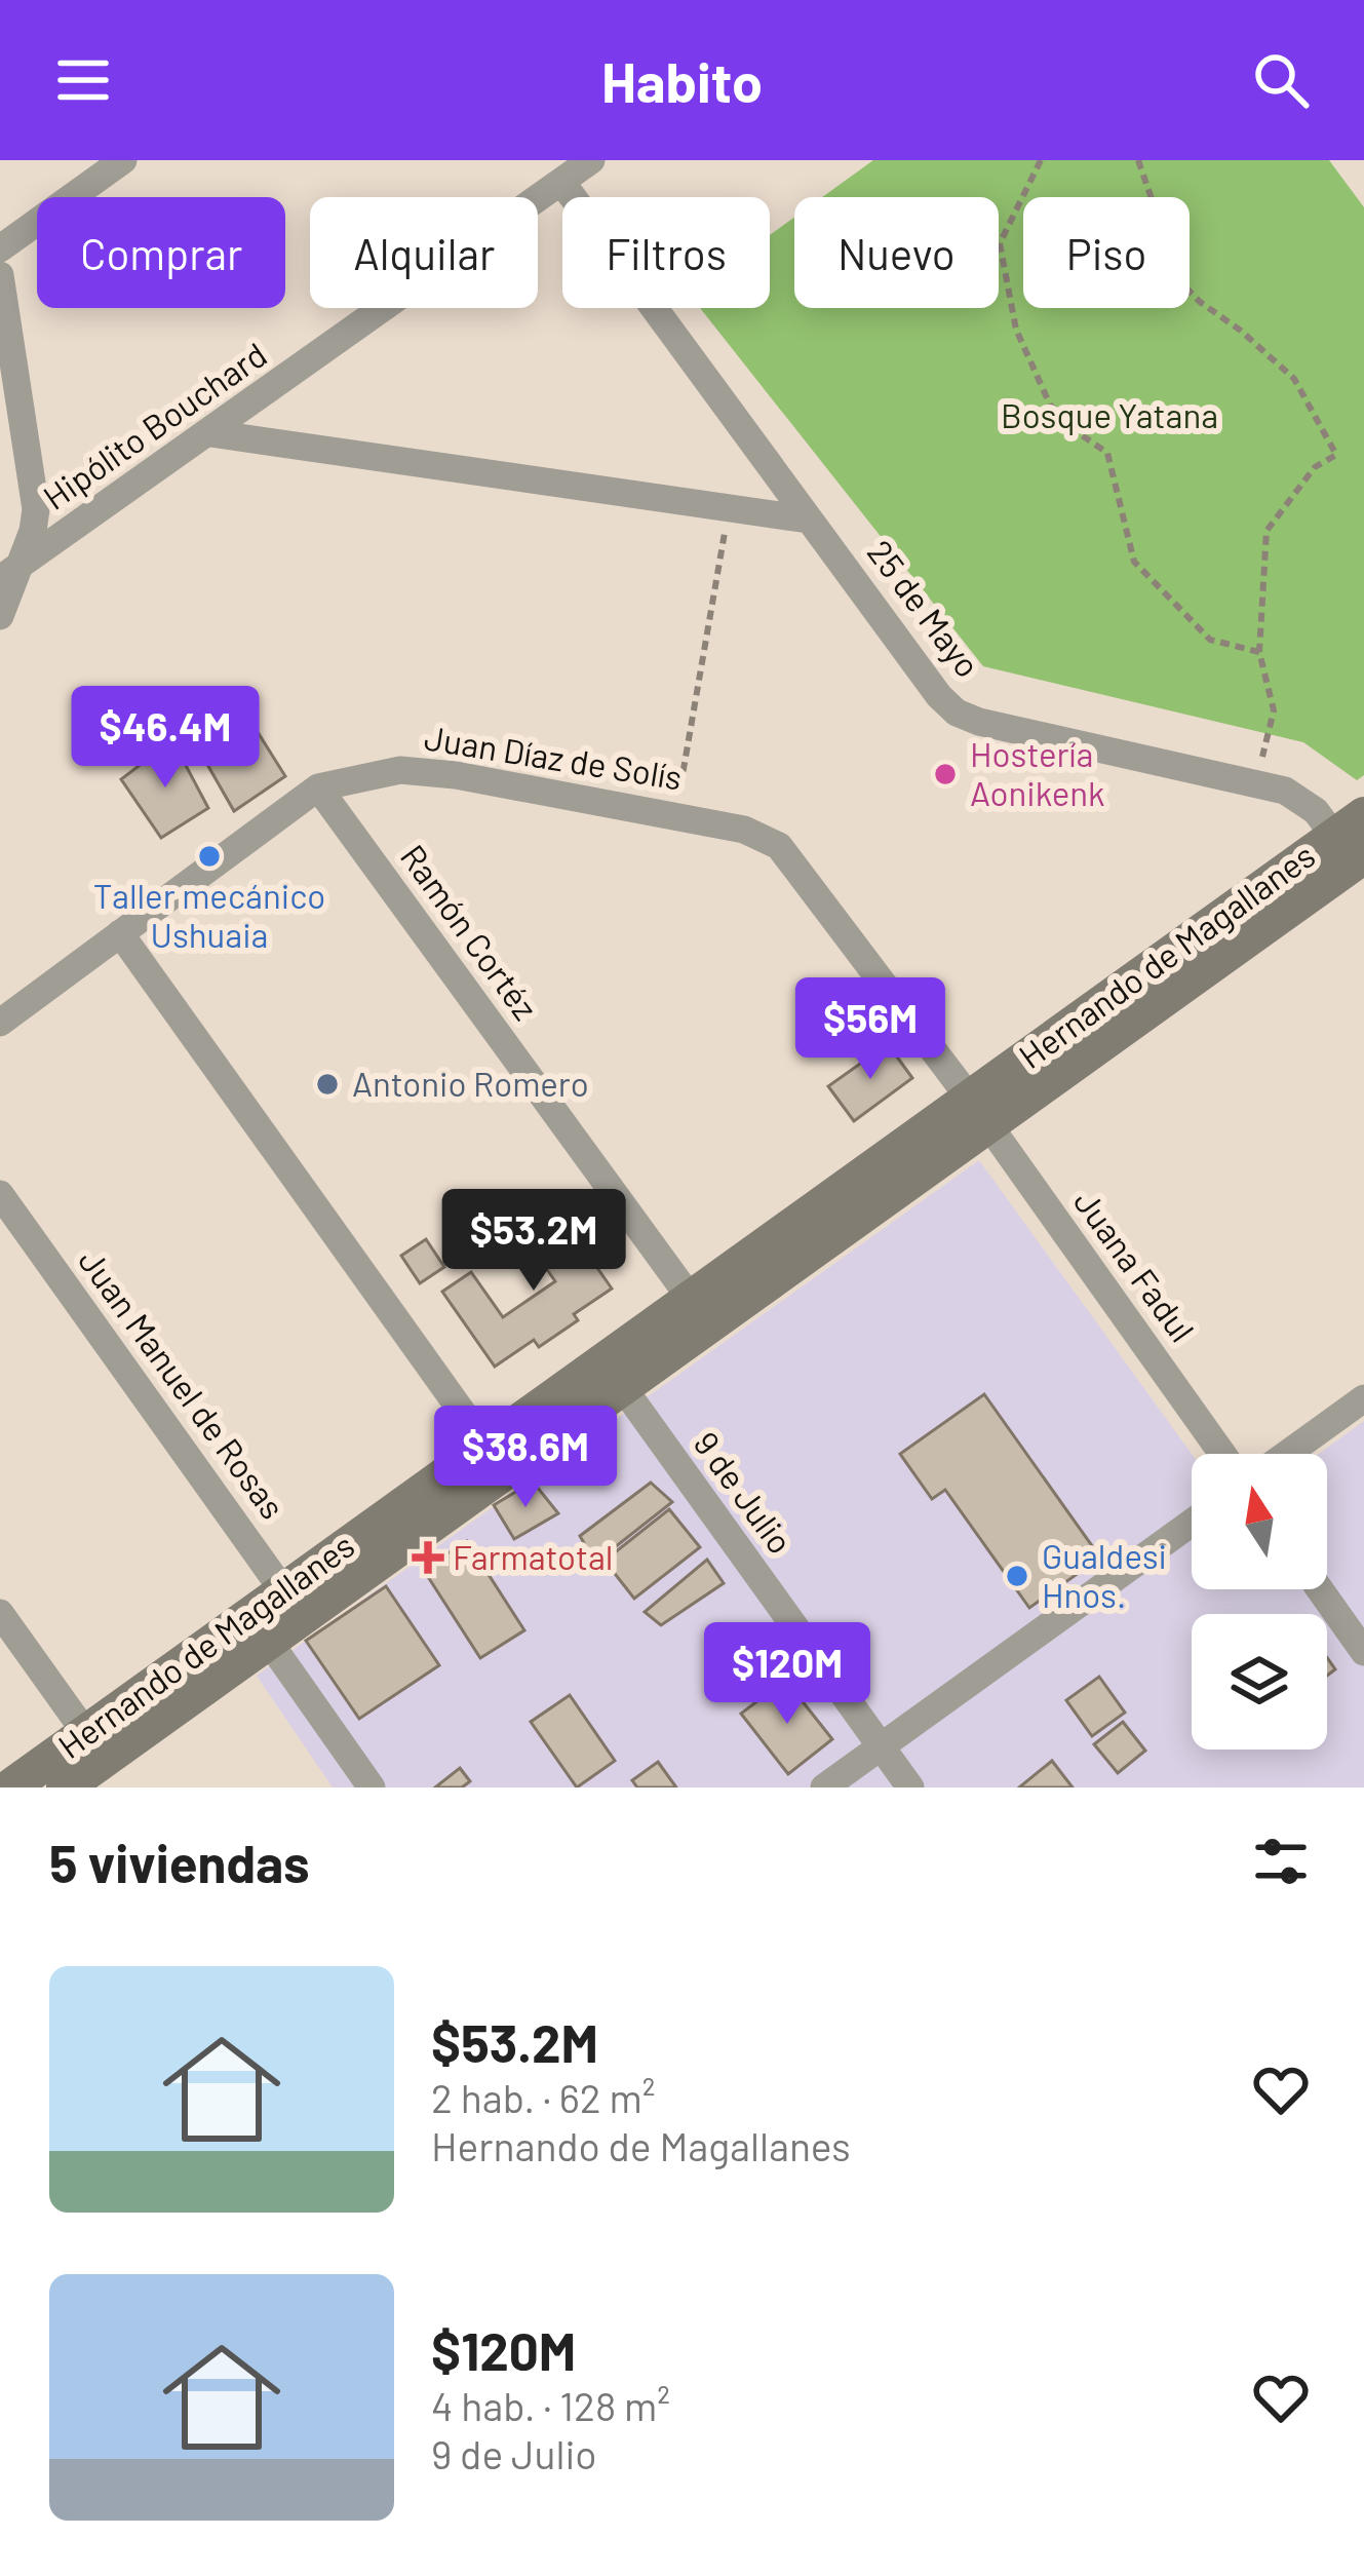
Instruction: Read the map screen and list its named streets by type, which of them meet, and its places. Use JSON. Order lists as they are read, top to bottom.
{
  "streets": {
    "main road": ["Hernando de Magallanes"],
    "street": [
      "Hipólito Bouchard",
      "25 de Mayo",
      "Juan Díaz de Solís",
      "Ramón Cortéz",
      "Juana Fadul",
      "Juan Manuel de Rosas",
      "9 de Julio"
    ]
  },
  "crossings": [
    ["Hipólito Bouchard", "25 de Mayo"],
    ["25 de Mayo", "Hernando de Magallanes"],
    ["Juan Díaz de Solís", "Ramón Cortéz"],
    ["Juan Díaz de Solís", "Hernando de Magallanes"],
    ["Juan Díaz de Solís", "Juana Fadul"],
    ["Ramón Cortéz", "Hernando de Magallanes"],
    ["Hernando de Magallanes", "Juana Fadul"],
    ["Hernando de Magallanes", "Juan Manuel de Rosas"],
    ["Hernando de Magallanes", "9 de Julio"]
  ],
  "parks": ["Bosque Yatana"],
  "places": {
    "other": [
      "Hostería Aonikenk",
      "Taller mecánico Ushuaia",
      "Antonio Romero",
      "Gualdesi Hnos."
    ],
    "health": ["Farmatotal"]
  },
  "north": "top",
  "page": {
    "header": "Habito",
    "chip": [
      "Comprar",
      "Alquilar",
      "Filtros",
      "Nuevo",
      "Piso"
    ],
    "price": [
      "$46.4M",
      "$56M",
      "$53.2M",
      "$38.6M",
      "$120M"
    ],
    "heading": "5 viviendas",
    "list": [
      {
        "name": "$53.2M",
        "note": "2 hab. · 62 m² · Hernando de Magallanes"
      },
      {
        "name": "$120M",
        "note": "4 hab. · 128 m² · 9 de Julio"
      }
    ]
  }
}
